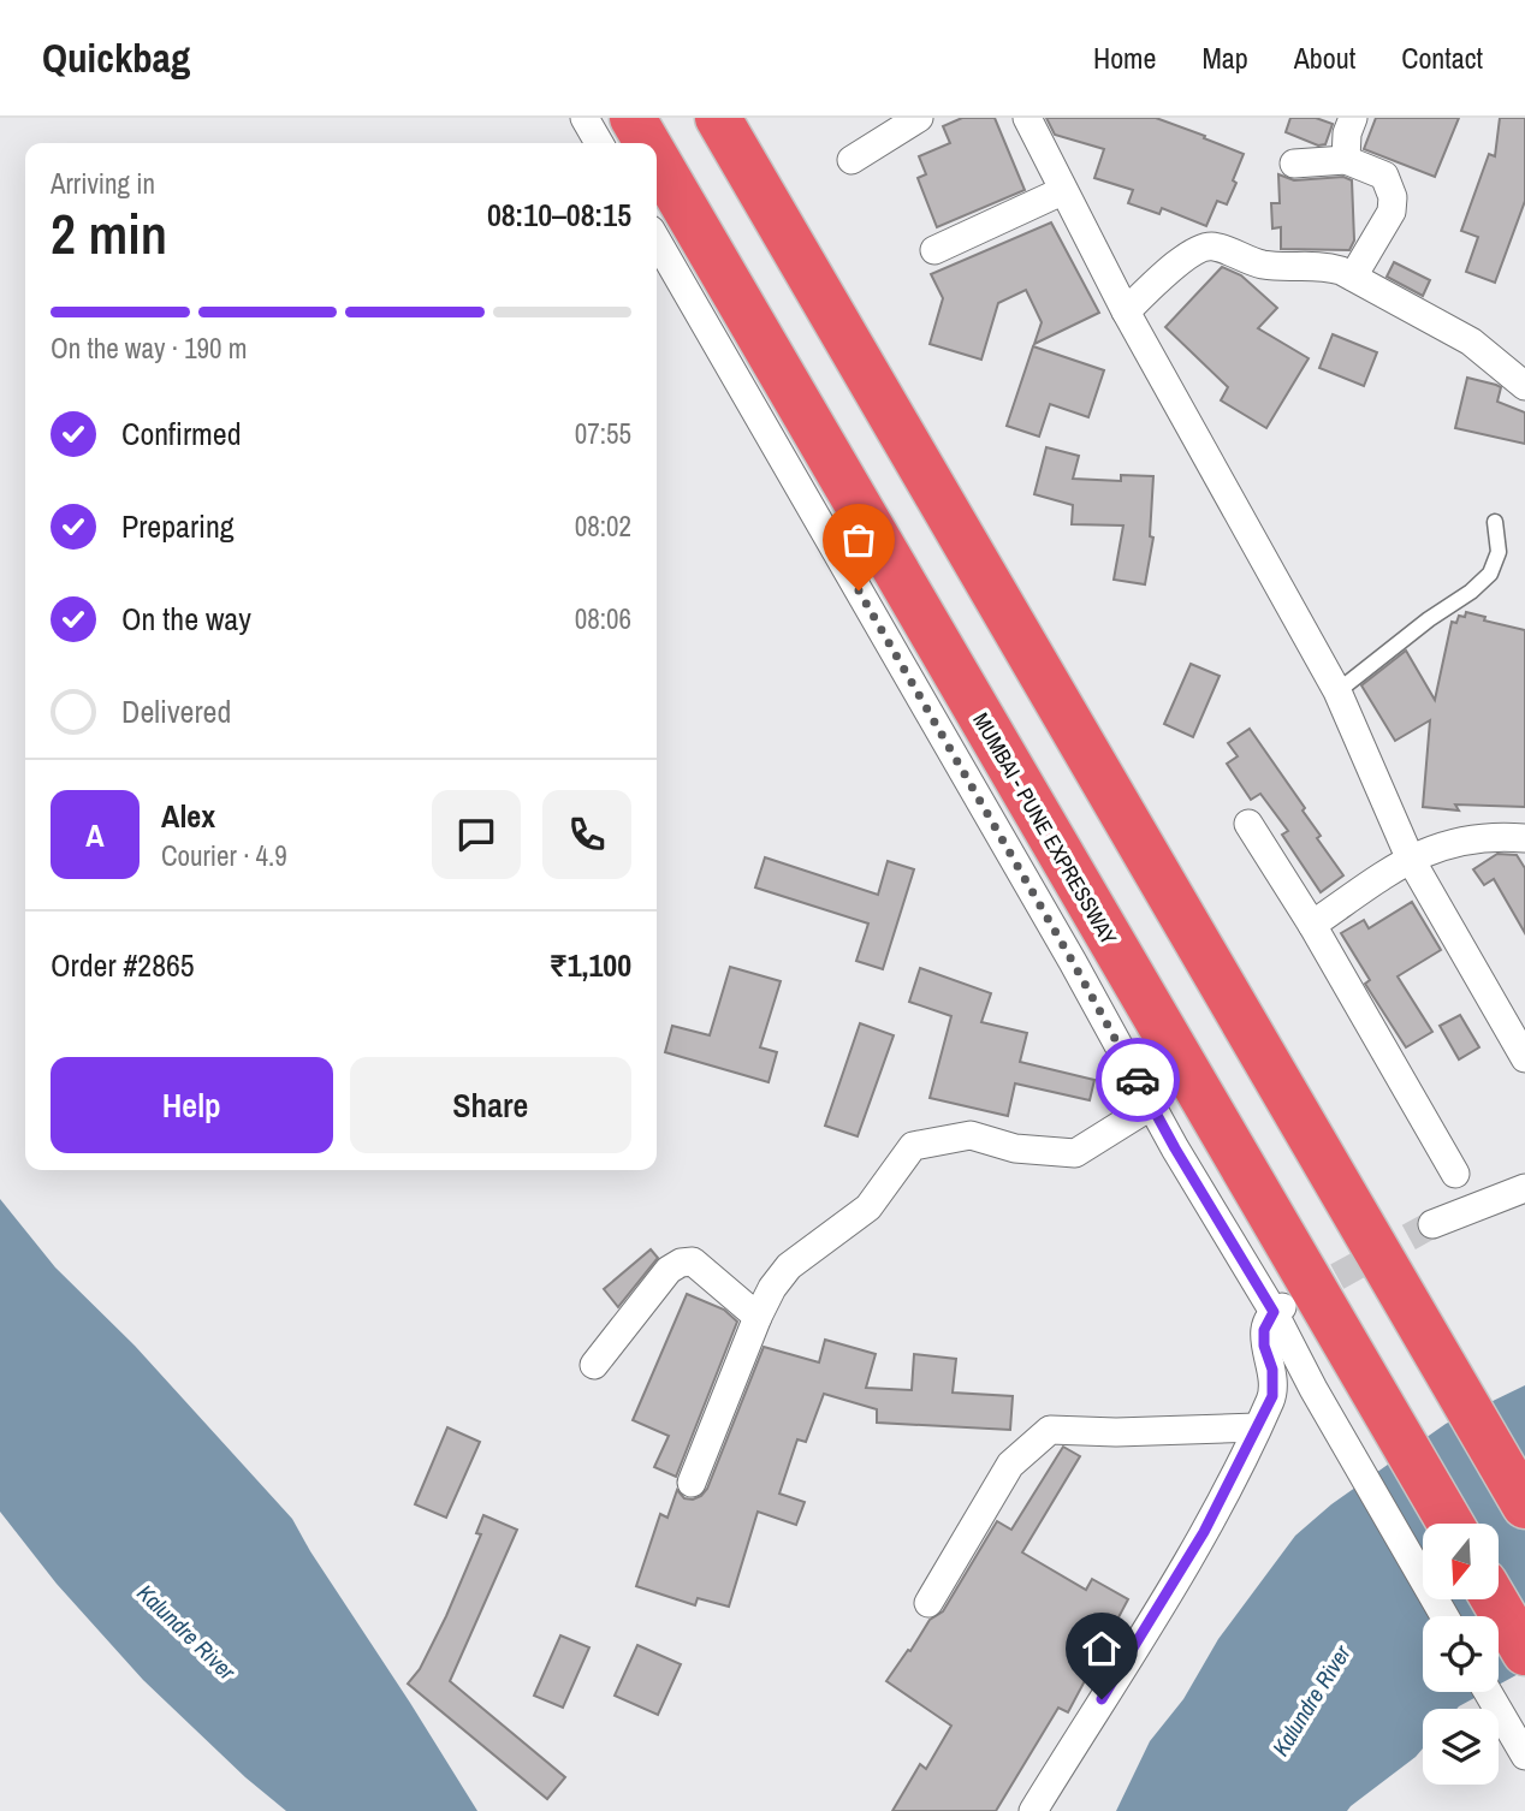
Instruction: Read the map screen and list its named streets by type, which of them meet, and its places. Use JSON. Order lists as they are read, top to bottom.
{
  "streets": {
    "highway": ["MUMBAI - PUNE EXPRESSWAY"]
  },
  "water": ["Kalundre River"],
  "north": "bottom",
  "page": {
    "header": "Quickbag",
    "nav": [
      "Home",
      "Map",
      "About",
      "Contact"
    ],
    "heading": ["2 min", "Arriving in", "08:10–08:15"],
    "panel": [
      "Alex",
      "Courier · 4.9",
      "Order #2865",
      "₹1,100"
    ],
    "bar": "On the way · 190 m",
    "list": [
      ["Confirmed", "07:55"],
      ["Preparing", "08:02"],
      ["On the way", "08:06"],
      "Delivered"
    ],
    "round": "A",
    "buttons": ["Help", "Share"]
  }
}
